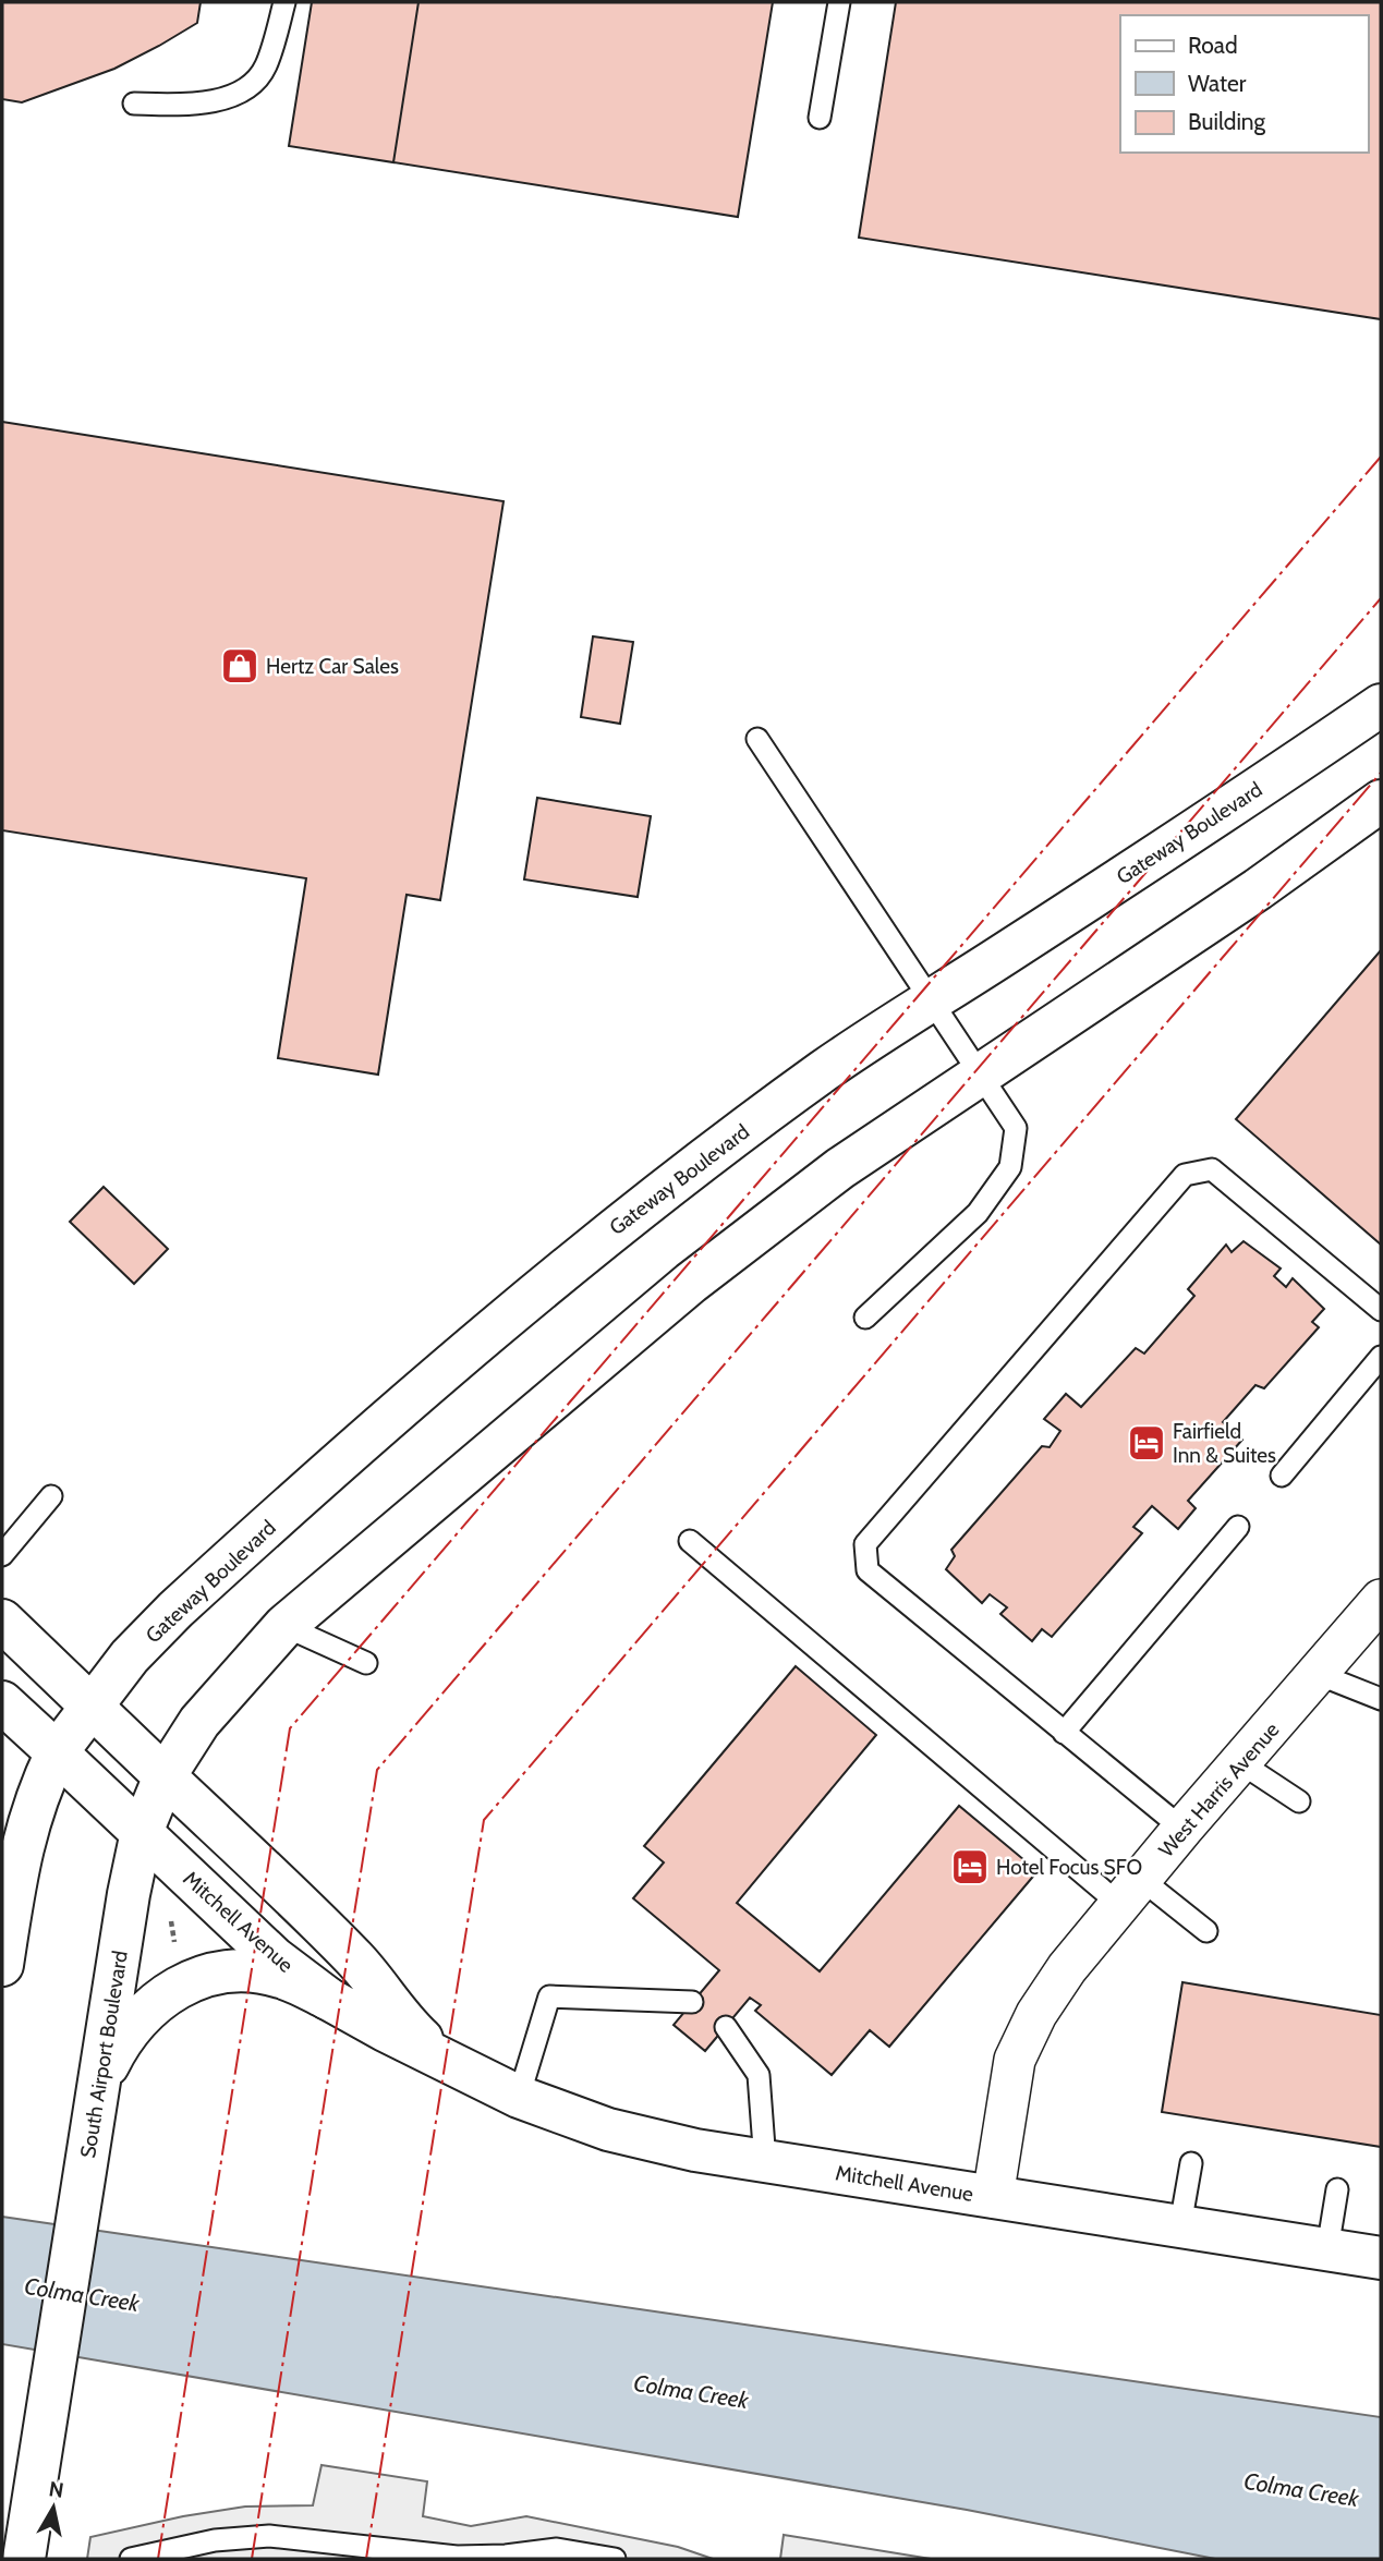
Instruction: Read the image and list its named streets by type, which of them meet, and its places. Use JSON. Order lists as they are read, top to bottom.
{
  "streets": {
    "main road": ["Gateway Boulevard", "Mitchell Avenue", "South Airport Boulevard"],
    "street": ["West Harris Avenue"]
  },
  "crossings": [
    ["Gateway Boulevard", "Mitchell Avenue"],
    ["West Harris Avenue", "Mitchell Avenue"],
    ["Mitchell Avenue", "South Airport Boulevard"]
  ],
  "water": ["Colma Creek"],
  "places": {
    "shop": ["Hertz Car Sales"],
    "hotel": ["Fairfield Inn & Suites", "Hotel Focus SFO"]
  },
  "legend": ["Road", "Water", "Building"],
  "north": "top"
}
